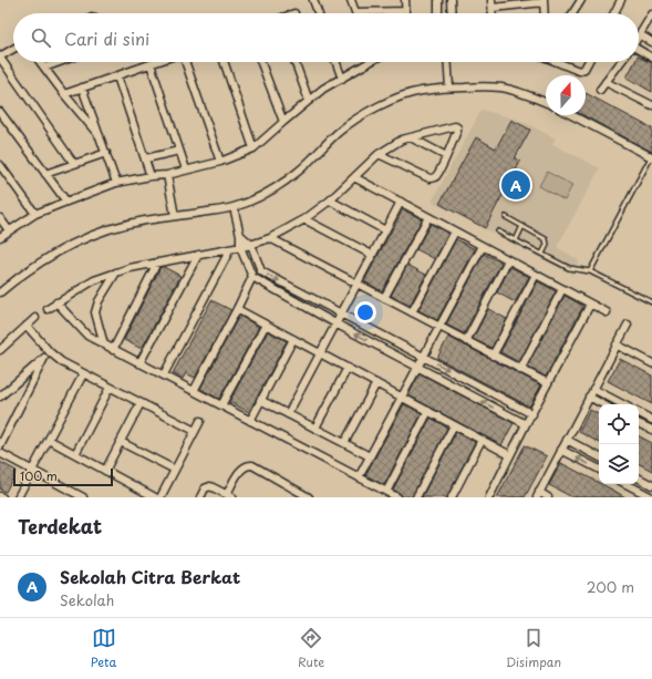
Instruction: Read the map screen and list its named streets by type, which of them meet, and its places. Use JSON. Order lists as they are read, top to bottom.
{
  "scale_bar": "100 m",
  "north": "top",
  "page": {
    "search": "Cari di sini",
    "pins": "A",
    "scale": "100 m",
    "heading": "Terdekat",
    "list": [
      {
        "mark": "A",
        "name": "Sekolah Citra Berkat",
        "note": "Sekolah",
        "value": "200 m"
      }
    ],
    "nav": ["Peta", "Rute", "Disimpan"]
  }
}
